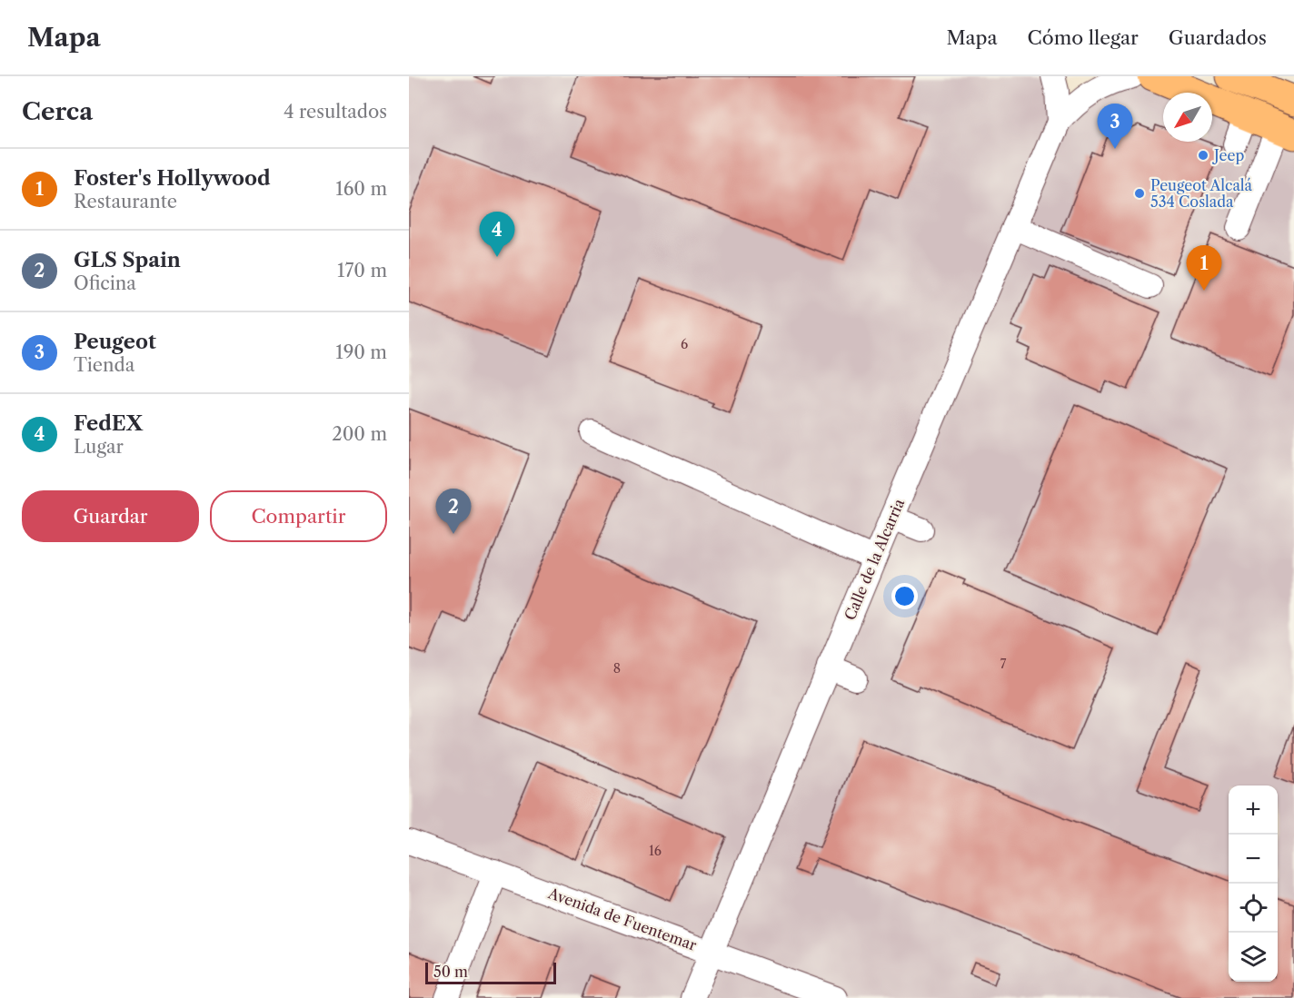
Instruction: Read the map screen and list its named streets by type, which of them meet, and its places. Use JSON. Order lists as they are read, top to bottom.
{
  "streets": {
    "street": ["Calle de la Alcarria", "Avenida de Fuentemar"]
  },
  "crossings": [
    ["Calle de la Alcarria", "Avenida de Fuentemar"]
  ],
  "places": ["Jeep", "Peugeot Alcalá 534 Coslada"],
  "house_numbers": [
    "6",
    "7",
    "8",
    "16"
  ],
  "scale_bar": "50 m",
  "north": "bottom left",
  "page": {
    "header": "Mapa",
    "nav": ["Mapa", "Cómo llegar", "Guardados"],
    "heading": ["Cerca", "4 resultados"],
    "pins": [
      "3",
      "4",
      "1",
      "2"
    ],
    "list": [
      {
        "mark": "1",
        "name": "Foster's Hollywood",
        "note": "Restaurante",
        "value": "160 m"
      },
      {
        "mark": "2",
        "name": "GLS Spain",
        "note": "Oficina",
        "value": "170 m"
      },
      {
        "mark": "3",
        "name": "Peugeot",
        "note": "Tienda",
        "value": "190 m"
      },
      {
        "mark": "4",
        "name": "FedEX",
        "note": "Lugar",
        "value": "200 m"
      }
    ],
    "buttons": ["Guardar", "Compartir"],
    "map_buttons": ["+", "−"],
    "scale": "50 m"
  }
}
